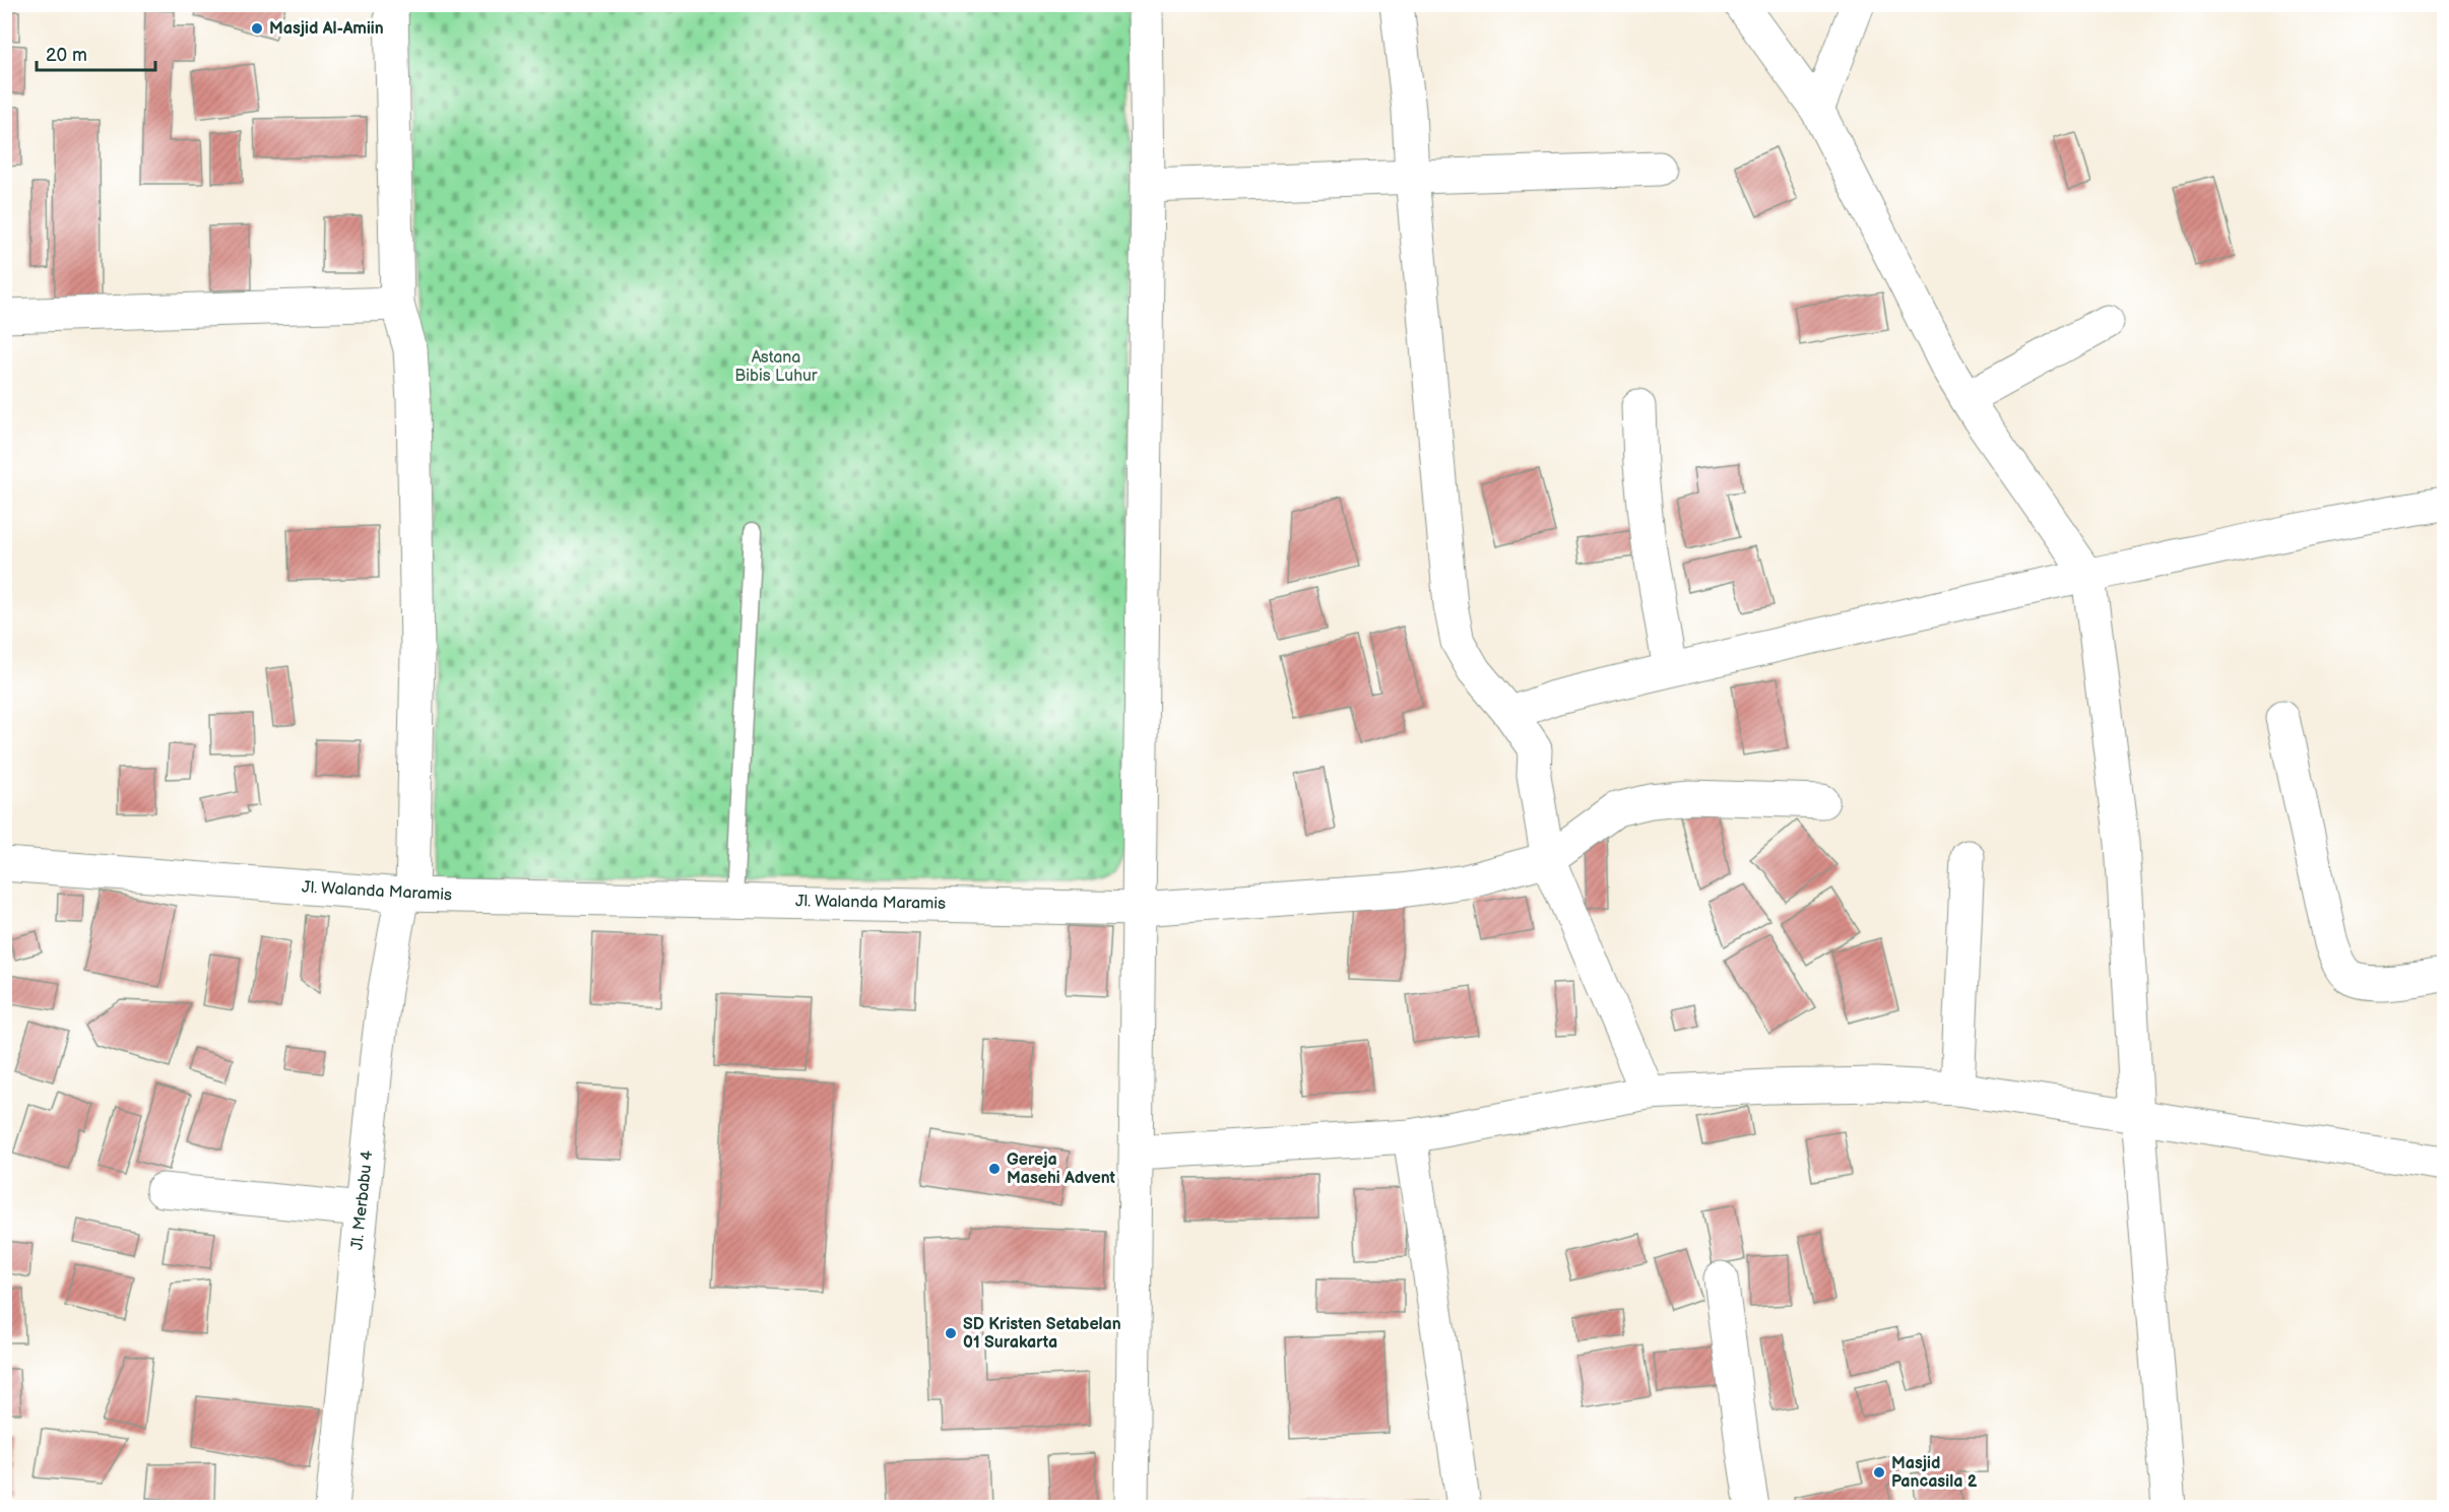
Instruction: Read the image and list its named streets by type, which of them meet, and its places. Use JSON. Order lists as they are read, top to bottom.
{
  "streets": {
    "street": ["Jl. Walanda Maramis", "Jl. Merbabu 4"]
  },
  "crossings": [
    ["Jl. Walanda Maramis", "Jl. Merbabu 4"]
  ],
  "parks": ["Astana Bibis Luhur"],
  "places": [
    "Masjid Al-Amiin",
    "Gereja Masehi Advent",
    "SD Kristen Setabelan 01 Surakarta",
    "Masjid Pancasila 2"
  ],
  "scale_bar": "20 m"
}
